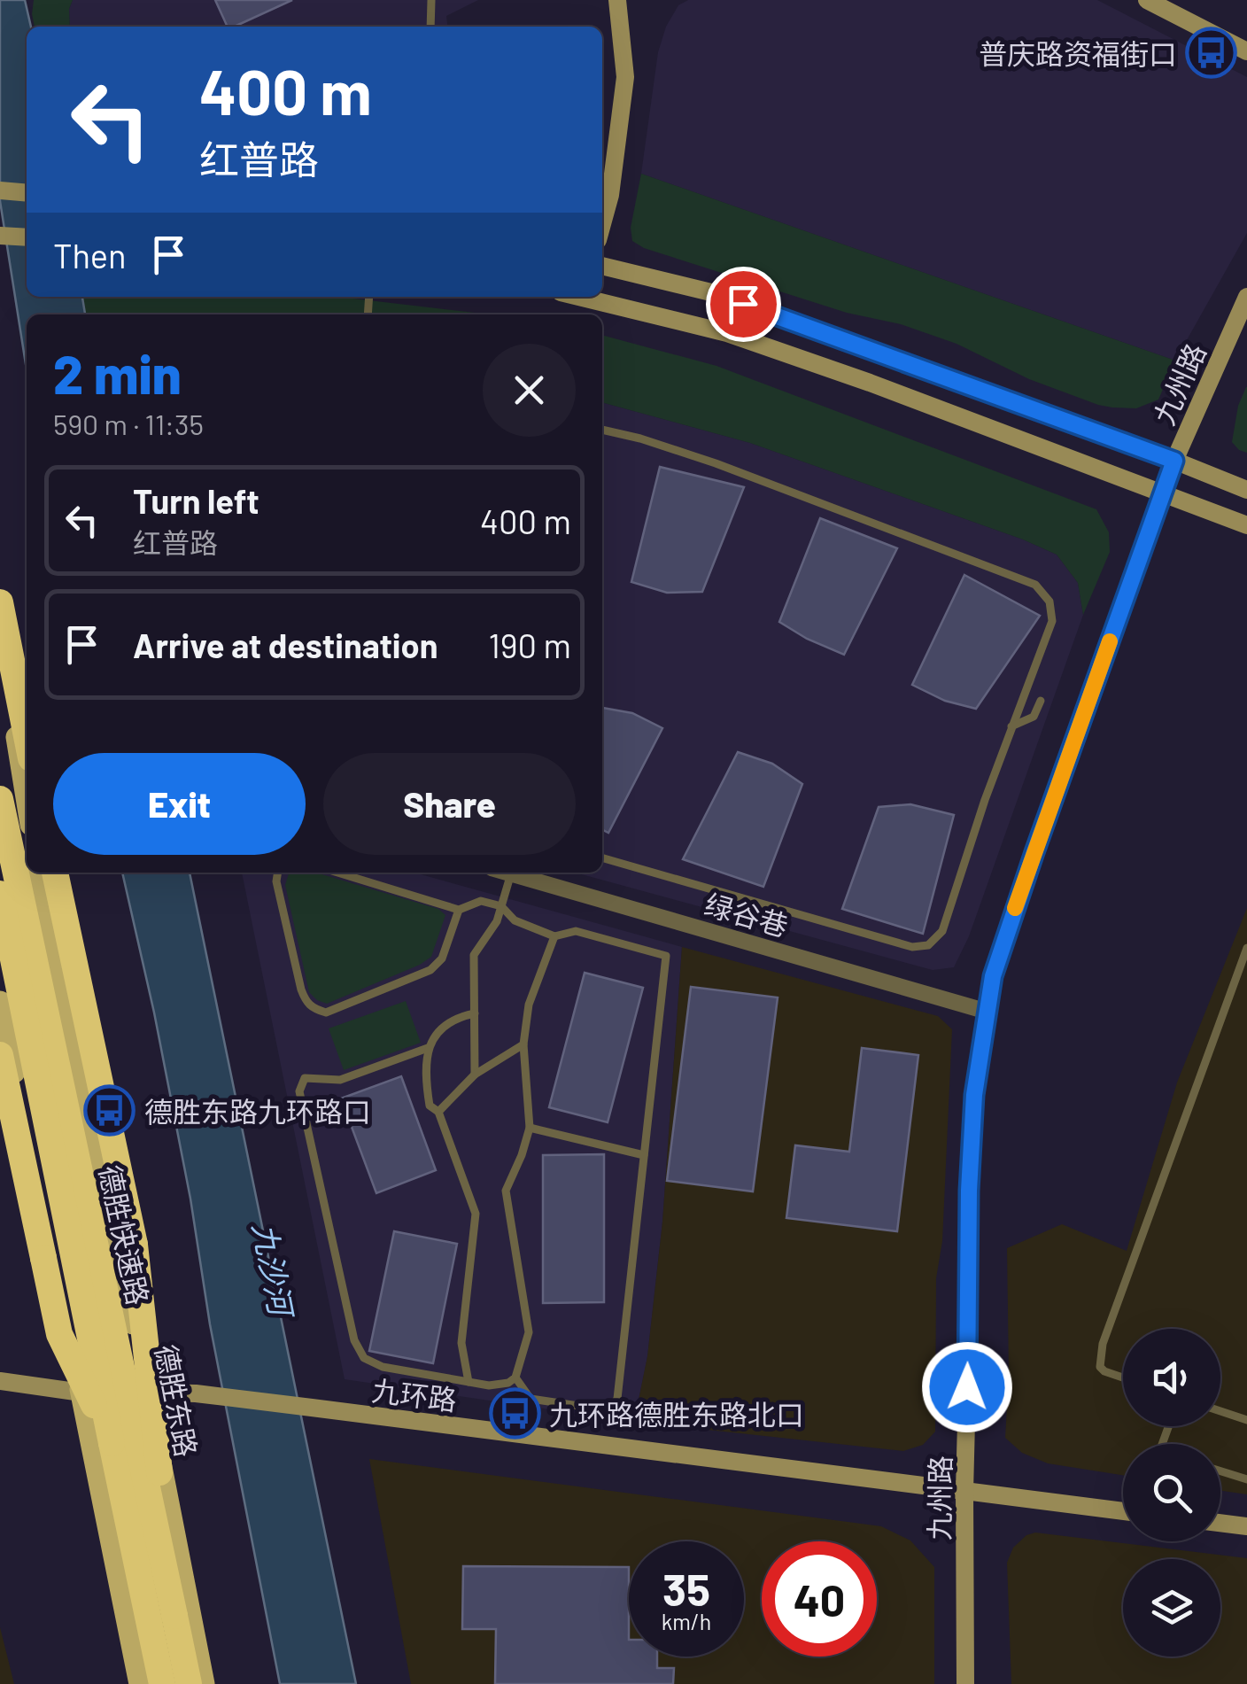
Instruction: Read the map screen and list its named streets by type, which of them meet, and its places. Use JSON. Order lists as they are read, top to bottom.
{
  "streets": {
    "highway": ["德胜快速路"],
    "main road": ["德胜东路"],
    "street": ["九州路", "绿谷巷", "九环路"]
  },
  "crossings": [
    ["九州路", "绿谷巷"],
    ["九州路", "九环路"],
    ["九环路", "德胜东路"]
  ],
  "water": ["九沙河"],
  "places": {
    "bus stop": ["普庆路资福街口", "德胜东路九环路口", "九环路德胜东路北口"]
  },
  "page": {
    "turn": ["400 m", "红普路"],
    "then": "Then",
    "heading": ["2 min", "590 m · 11:35"],
    "list": [
      {
        "name": "Turn left",
        "note": "红普路",
        "value": "400 m"
      },
      {
        "name": "Arrive at destination",
        "value": "190 m"
      }
    ],
    "buttons": ["Exit", "Share"],
    "speed": "35 km/h",
    "limit": "40"
  }
}
